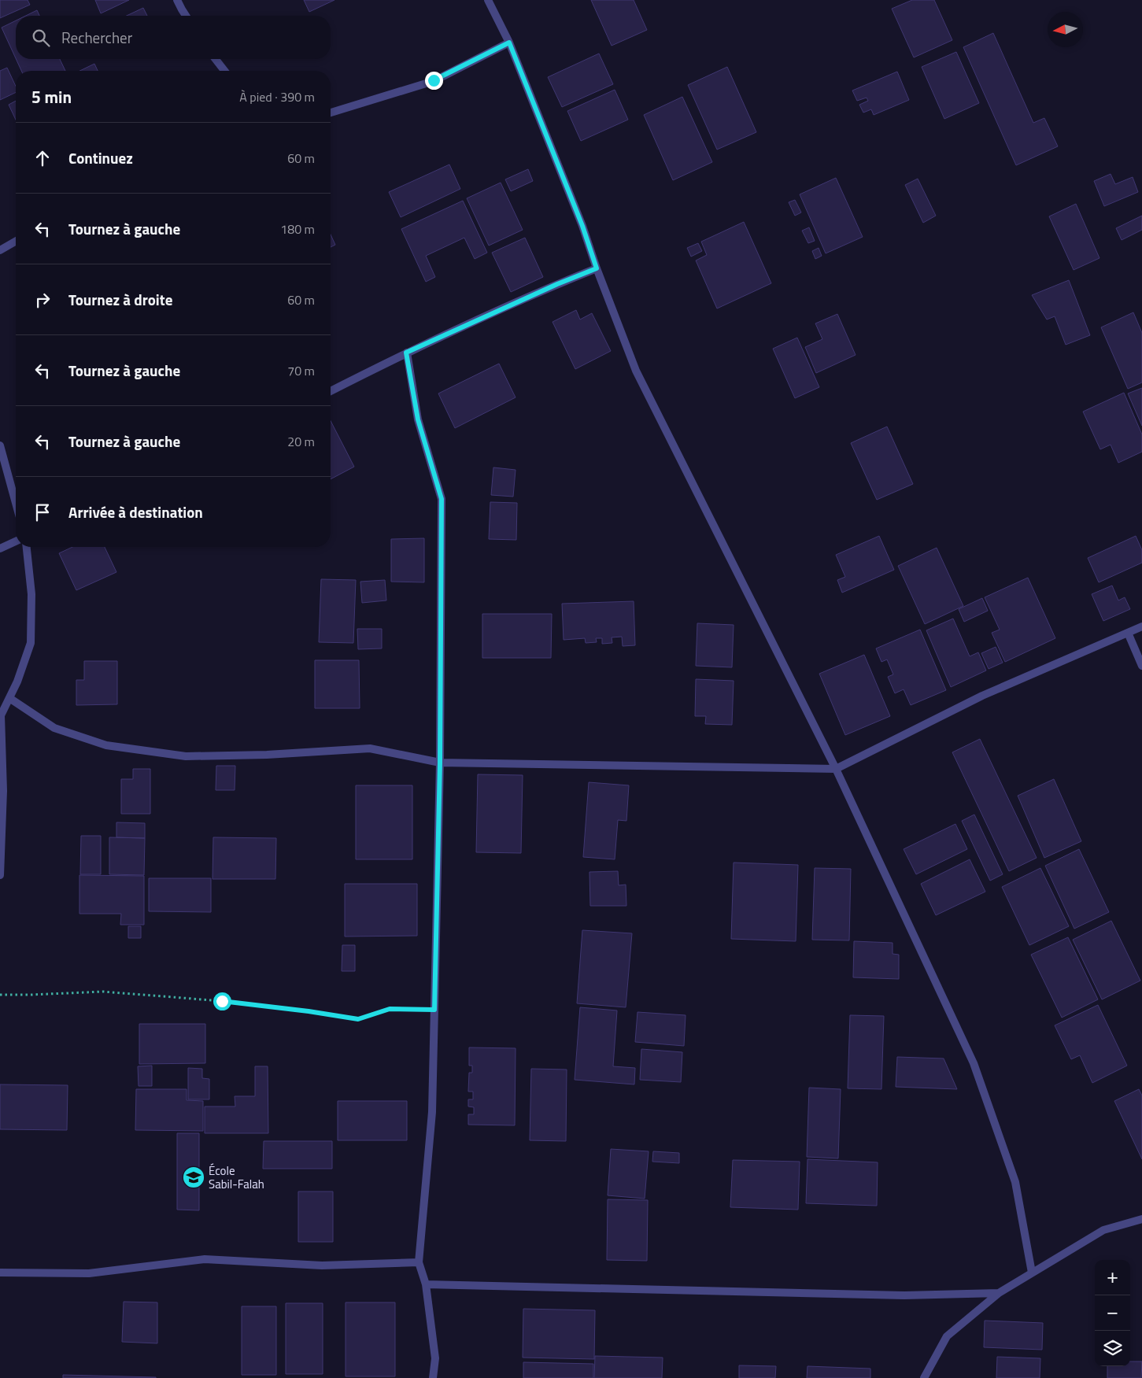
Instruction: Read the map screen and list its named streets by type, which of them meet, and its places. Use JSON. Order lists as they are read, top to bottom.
{
  "places": {
    "school or university": ["École Sabil-Falah"]
  },
  "north": "left",
  "page": {
    "search": "Rechercher",
    "heading": ["5 min", "À pied · 390 m"],
    "list": [
      ["Continuez", "60 m"],
      ["Tournez à gauche", "180 m"],
      ["Tournez à droite", "60 m"],
      ["Tournez à gauche", "70 m"],
      ["Tournez à gauche", "20 m"],
      "Arrivée à destination"
    ],
    "map_buttons": ["+", "−"]
  }
}
